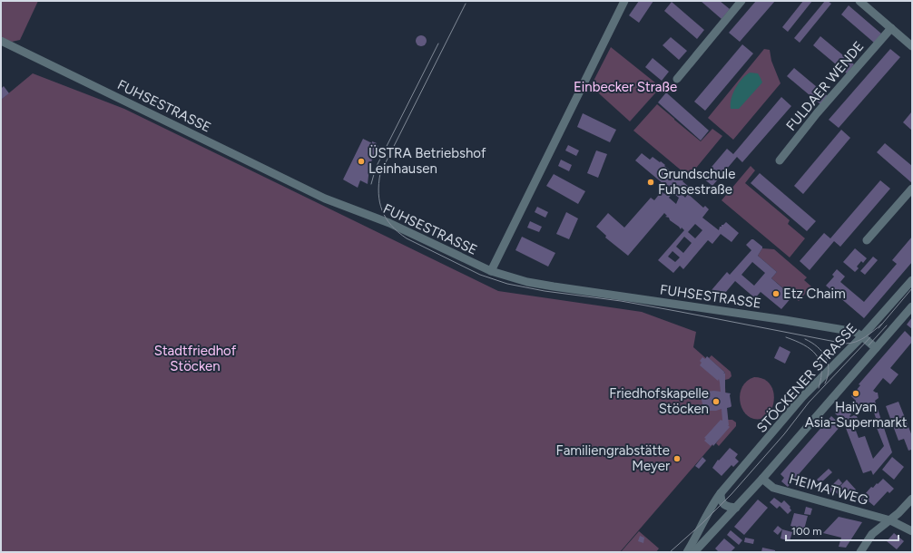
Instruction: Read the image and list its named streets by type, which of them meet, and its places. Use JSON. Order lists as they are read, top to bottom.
{
  "streets": {
    "street": [
      "FULDAER WENDE",
      "FUHSESTRASSE",
      "STÖCKENER STRASSE",
      "HEIMATWEG"
    ]
  },
  "crossings": [
    ["FUHSESTRASSE", "STÖCKENER STRASSE"]
  ],
  "parks": ["Einbecker Straße", "Stadtfriedhof Stöcken"],
  "places": [
    "ÜSTRA Betriebshof Leinhausen",
    "Grundschule Fuhsestraße",
    "Etz Chaim",
    "Haiyan Asia-Supermarkt",
    "Friedhofskapelle Stöcken",
    "Familiengrabstätte Meyer"
  ],
  "scale_bar": "100 m"
}
